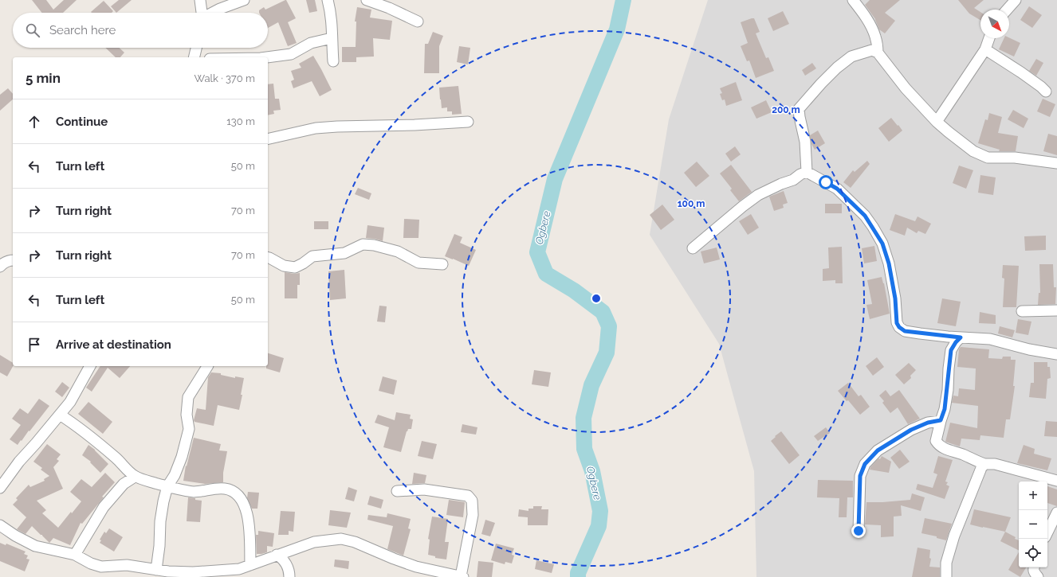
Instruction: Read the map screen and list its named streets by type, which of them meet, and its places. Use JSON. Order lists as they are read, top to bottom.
{
  "water": ["Ogbere"],
  "north": "bottom right",
  "page": {
    "search": "Search here",
    "heading": ["5 min", "Walk · 370 m"],
    "list": [
      ["Continue", "130 m"],
      ["Turn left", "50 m"],
      ["Turn right", "70 m"],
      ["Turn right", "70 m"],
      ["Turn left", "50 m"],
      "Arrive at destination"
    ],
    "map_buttons": ["+", "−"]
  },
  "rings": ["200 m", "100 m"]
}
